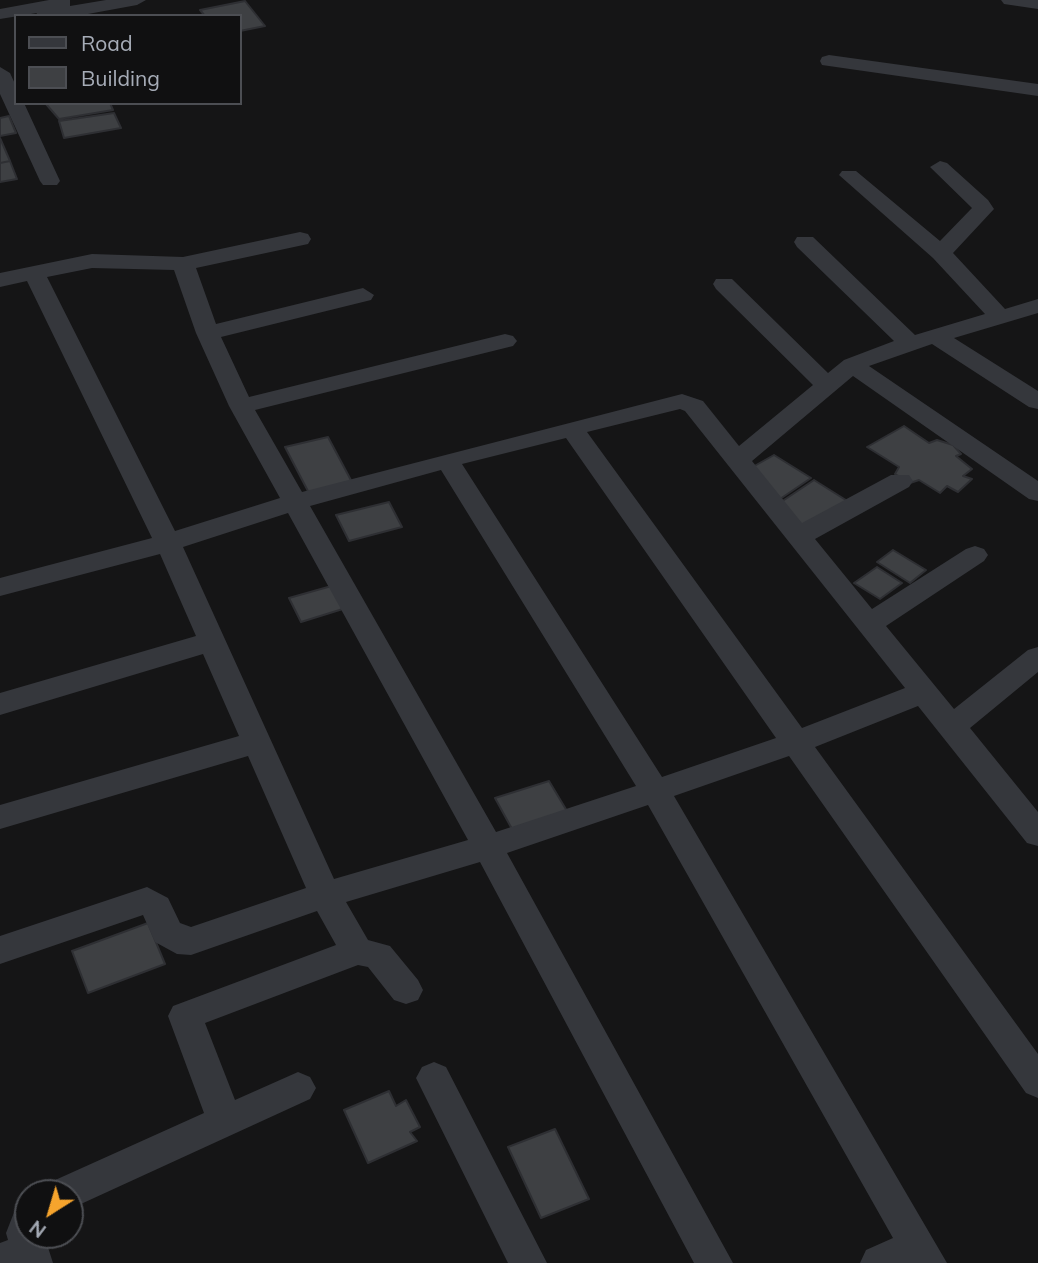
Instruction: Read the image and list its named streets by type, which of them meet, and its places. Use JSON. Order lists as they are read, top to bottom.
{
  "legend": ["Road", "Building"],
  "north": "bottom left"
}
